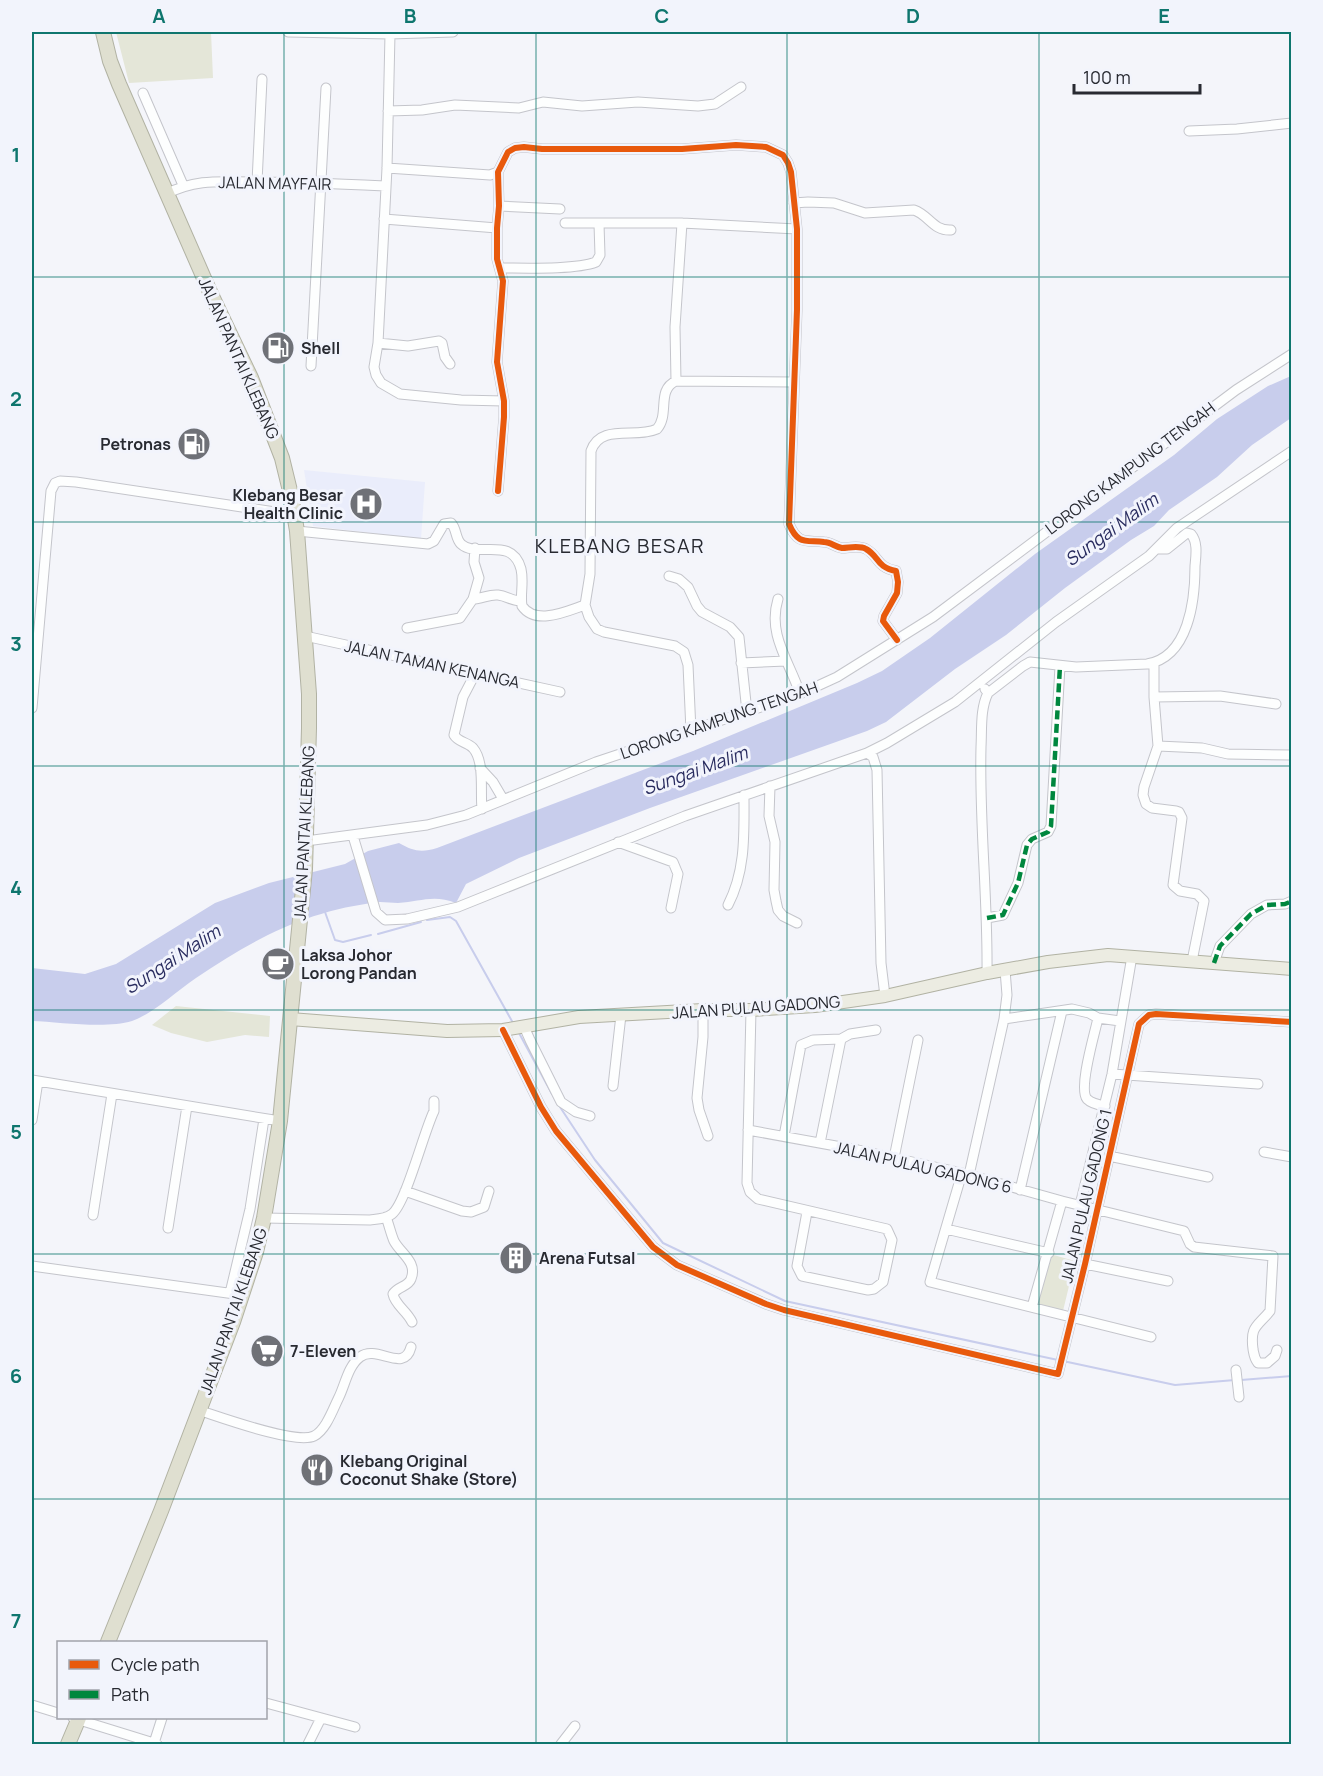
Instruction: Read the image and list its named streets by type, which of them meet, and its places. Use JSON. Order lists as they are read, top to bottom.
{
  "streets": {
    "highway": ["JALAN PANTAI KLEBANG"],
    "main road": ["JALAN PULAU GADONG"],
    "street": [
      "JALAN MAYFAIR",
      "LORONG KAMPUNG TENGAH",
      "JALAN TAMAN KENANGA",
      "JALAN PULAU GADONG 6",
      "JALAN PULAU GADONG 1"
    ]
  },
  "crossings": [
    ["JALAN MAYFAIR", "JALAN PANTAI KLEBANG"],
    ["JALAN PANTAI KLEBANG", "LORONG KAMPUNG TENGAH"],
    ["JALAN PANTAI KLEBANG", "JALAN TAMAN KENANGA"],
    ["JALAN PANTAI KLEBANG", "JALAN PULAU GADONG"],
    ["JALAN PULAU GADONG", "JALAN PULAU GADONG 1"],
    ["JALAN PULAU GADONG 6", "JALAN PULAU GADONG 1"]
  ],
  "districts": ["KLEBANG BESAR"],
  "water": ["Sungai Malim"],
  "places": {
    "fuel station": ["Shell", "Petronas"],
    "hospital": ["Klebang Besar Health Clinic"],
    "cafe": ["Laksa Johor Lorong Pandan"],
    "building": ["Arena Futsal"],
    "supermarket": ["7-Eleven"],
    "restaurant": ["Klebang Original Coconut Shake (Store)"]
  },
  "legend": ["Cycle path", "Path"],
  "scale_bar": "100 m",
  "grid": {
    "columns": [
      "A",
      "B",
      "C",
      "D",
      "E"
    ],
    "rows": [
      "1",
      "2",
      "3",
      "4",
      "5",
      "6",
      "7"
    ]
  }
}
